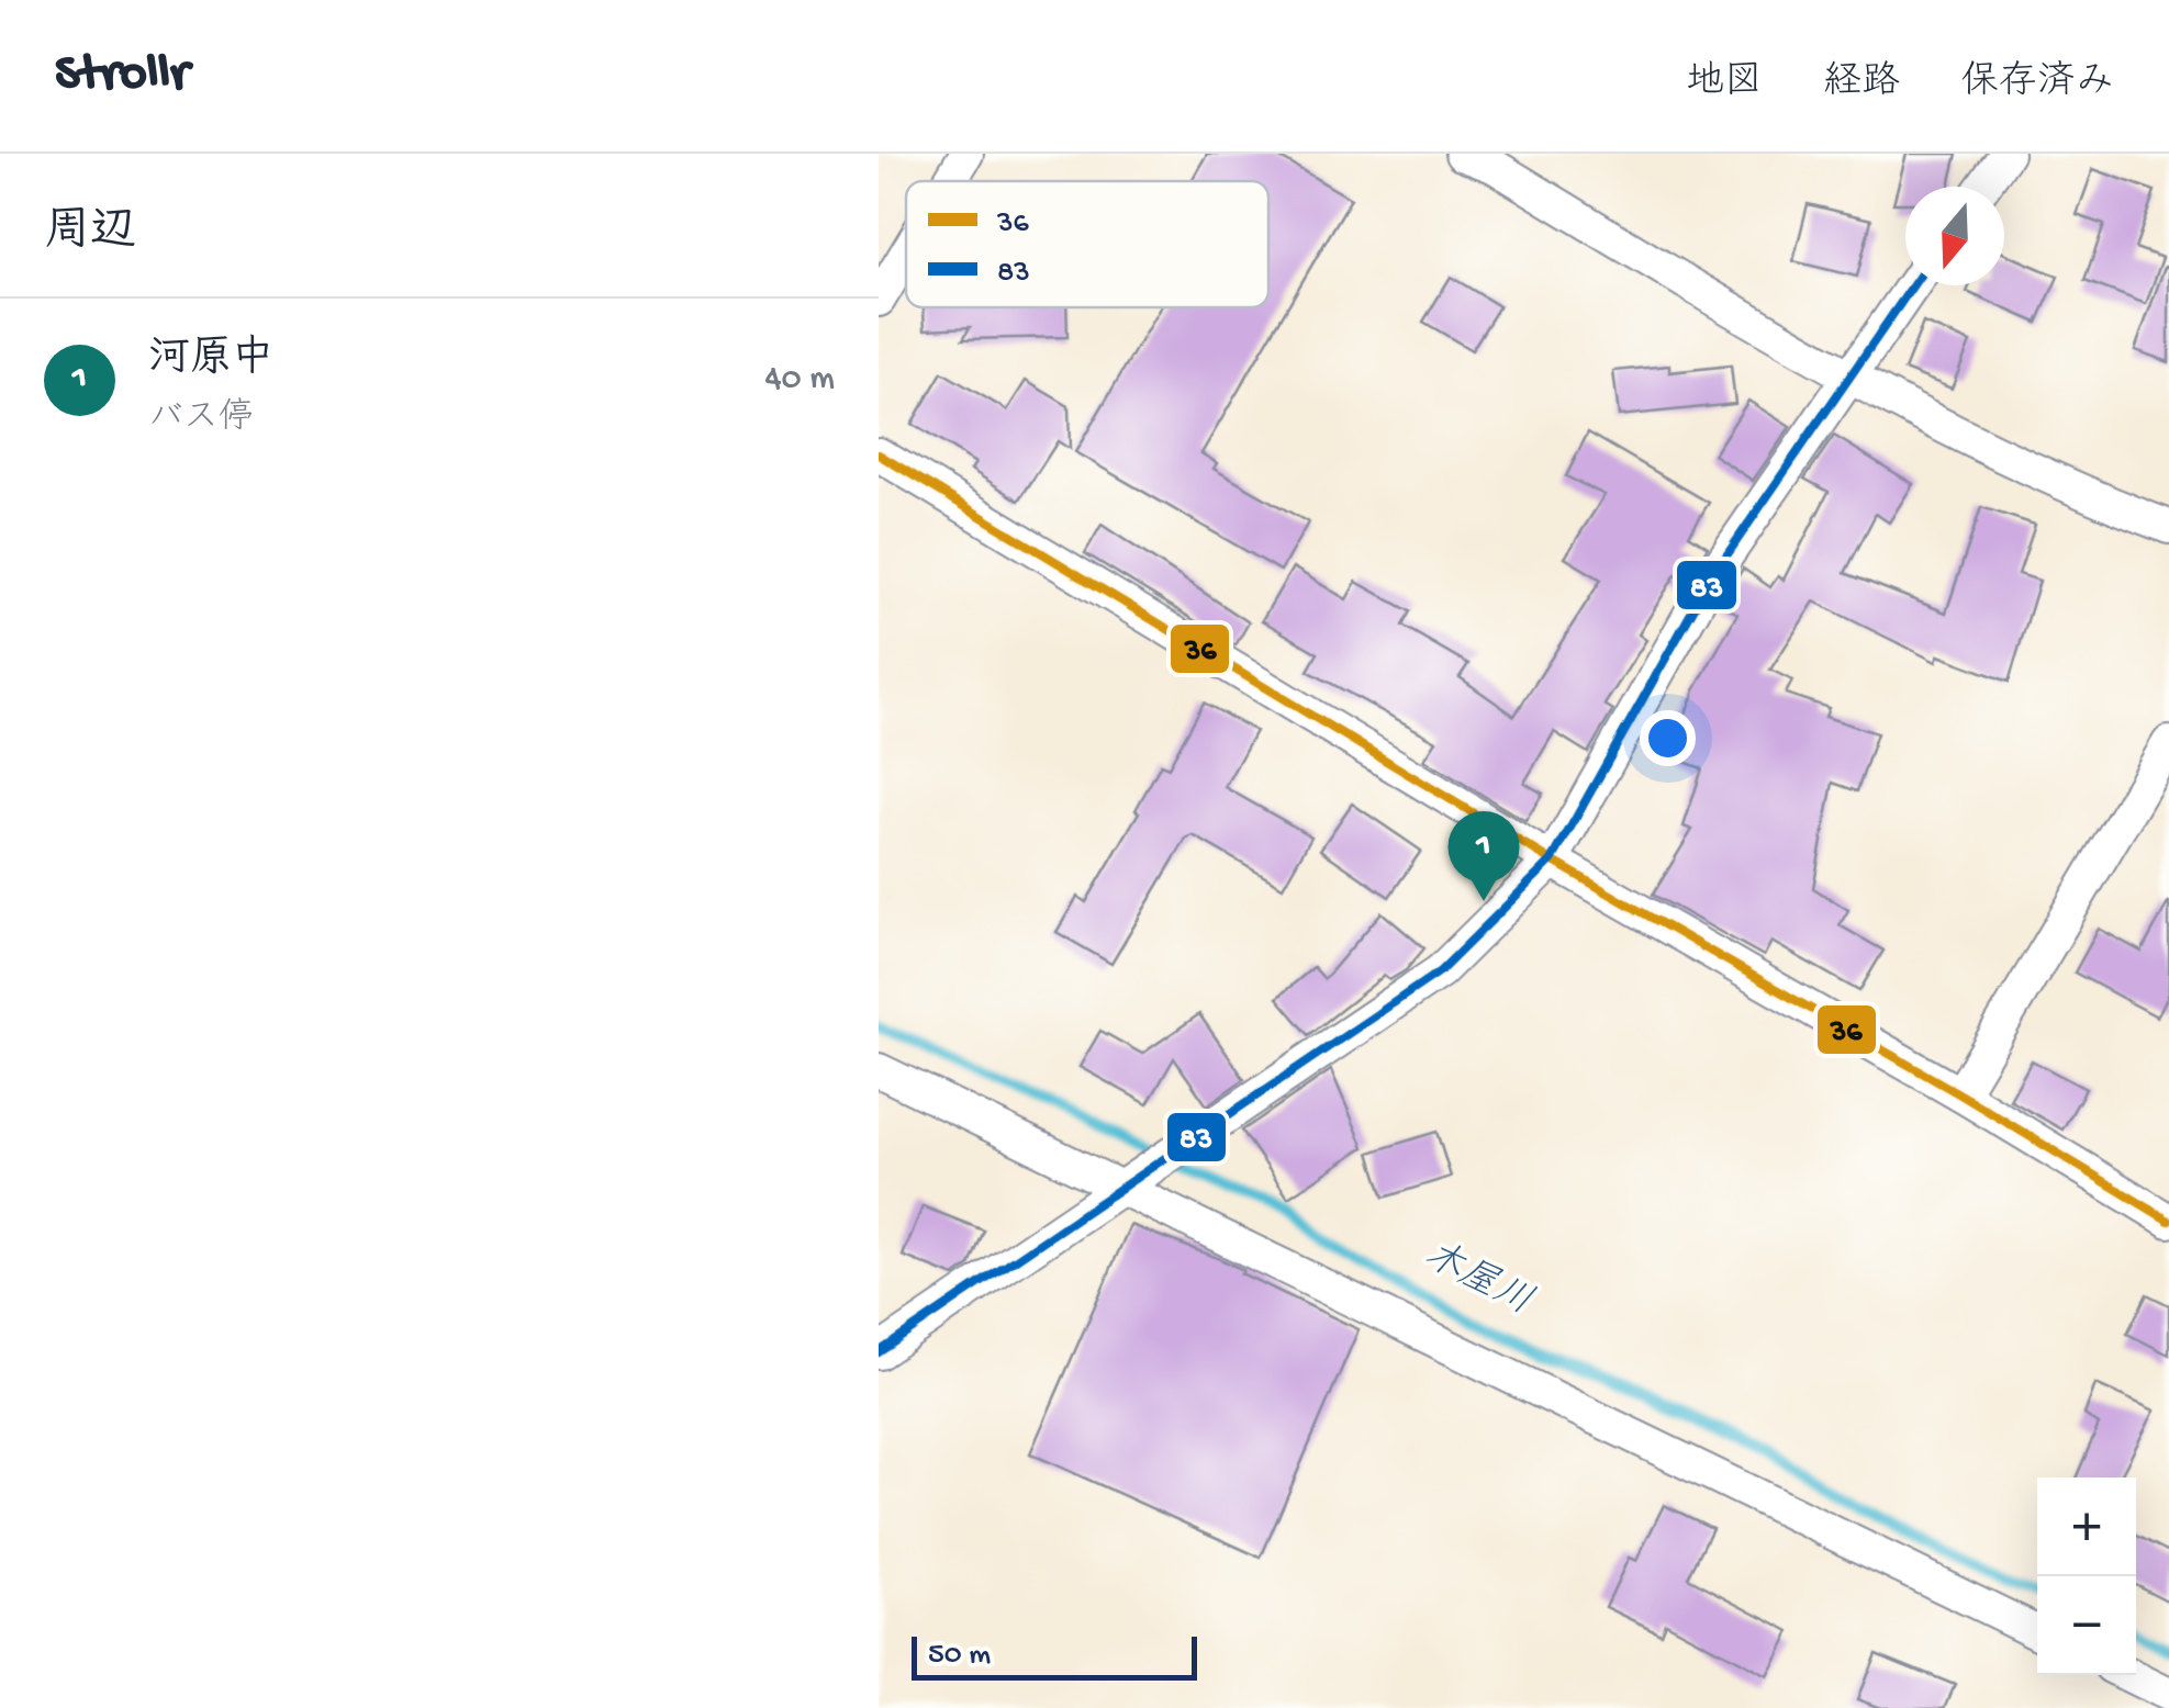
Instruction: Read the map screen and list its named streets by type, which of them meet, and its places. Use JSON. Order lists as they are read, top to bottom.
{
  "water": ["木屋川"],
  "lines": ["transit line 83", "transit line 36"],
  "legend": ["36", "83"],
  "scale_bar": "50 m",
  "north": "bottom",
  "page": {
    "header": "Strollr",
    "nav": ["地図", "経路", "保存済み"],
    "heading": "周辺",
    "list": [
      {
        "mark": "1",
        "name": "河原中",
        "note": "バス停",
        "value": "40 m"
      }
    ],
    "pins": "1",
    "map_buttons": ["+", "−"],
    "scale": "50 m"
  }
}
